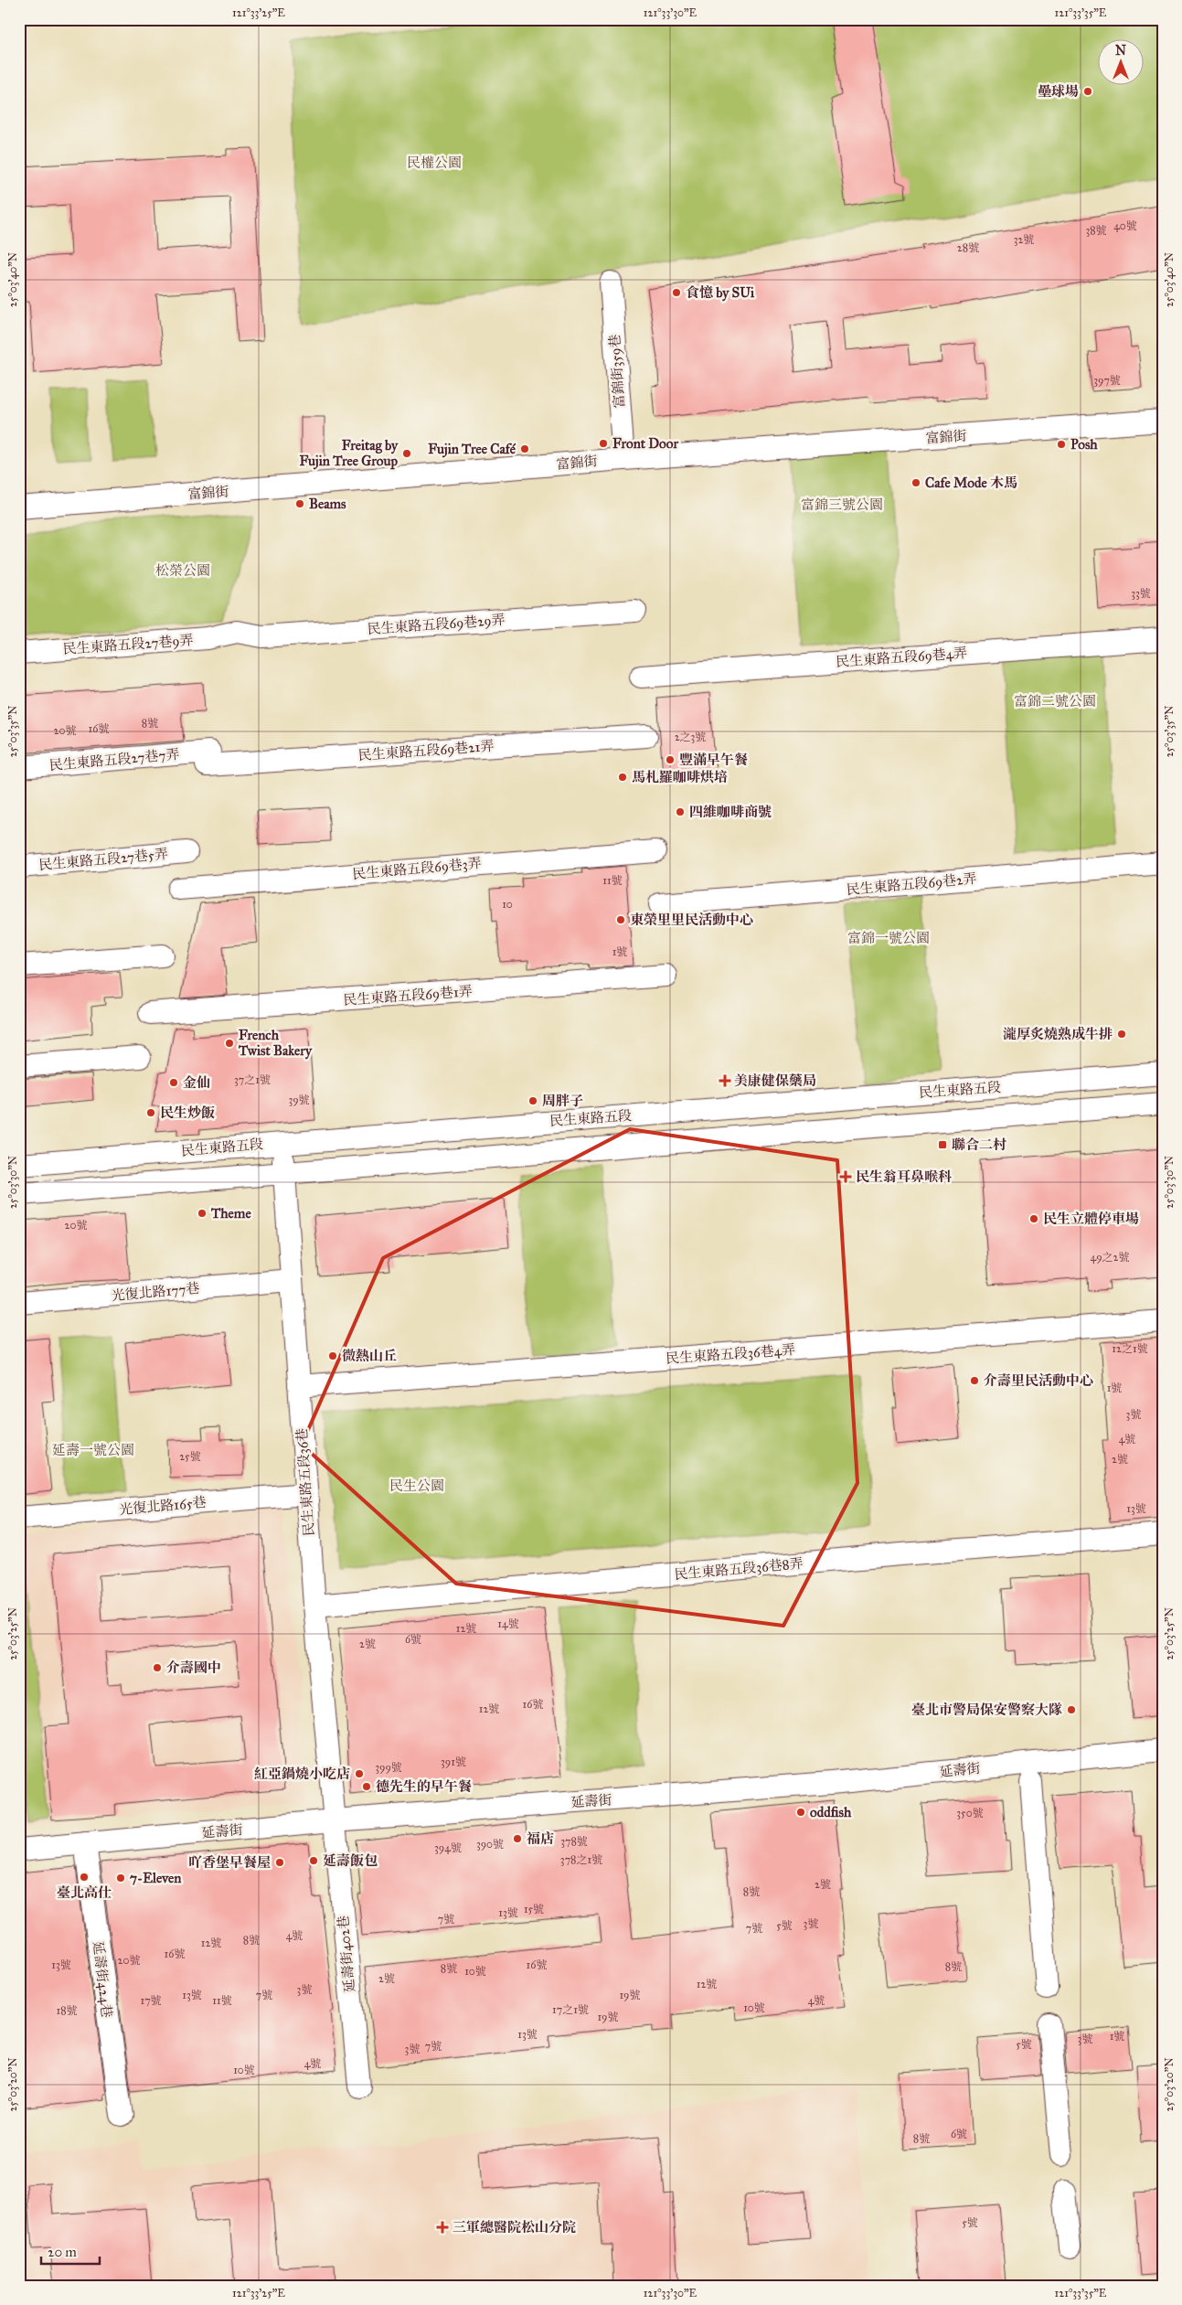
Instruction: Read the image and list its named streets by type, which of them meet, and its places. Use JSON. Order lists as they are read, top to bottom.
{
  "streets": {
    "street": [
      "富錦街359巷",
      "富錦街",
      "民生東路五段69巷29弄",
      "民生東路五段27巷9弄",
      "民生東路五段69巷4弄",
      "民生東路五段69巷21弄",
      "民生東路五段27巷7弄",
      "民生東路五段27巷5弄",
      "民生東路五段69巷3弄",
      "民生東路五段69巷2弄",
      "民生東路五段69巷1弄",
      "民生東路五段",
      "光復北路177巷",
      "民生東路五段36巷4弄",
      "民生東路五段36巷",
      "光復北路165巷",
      "民生東路五段36巷8弄",
      "延壽街",
      "延壽街402巷",
      "延壽街424巷"
    ]
  },
  "crossings": [
    ["富錦街359巷", "富錦街"],
    ["民生東路五段69巷29弄", "民生東路五段27巷9弄"],
    ["民生東路五段69巷21弄", "民生東路五段27巷7弄"],
    ["民生東路五段", "民生東路五段36巷"],
    ["光復北路177巷", "民生東路五段36巷"],
    ["民生東路五段36巷4弄", "民生東路五段36巷"],
    ["民生東路五段36巷", "光復北路165巷"],
    ["民生東路五段36巷", "民生東路五段36巷8弄"],
    ["民生東路五段36巷", "延壽街"],
    ["民生東路五段36巷", "延壽街402巷"],
    ["延壽街", "延壽街402巷"],
    ["延壽街", "延壽街424巷"]
  ],
  "parks": [
    "民權公園",
    "富錦三號公園",
    "松榮公園",
    "富錦二號公園",
    "富錦一號公園",
    "延壽一號公園",
    "民生公園"
  ],
  "places": {
    "other": [
      "壘球場",
      "食憶 by SUi",
      "Front Door",
      "Posh",
      "Fujin Tree Café",
      "Freitag by Fujin Tree Group",
      "Cafe Mode 木馬",
      "Beams",
      "豐滿早午餐",
      "馬札羅咖啡烘培",
      "四維咖啡商號",
      "東榮里里民活動中心",
      "瀧厚炙燒熟成牛排",
      "French Twist Bakery",
      "金仙",
      "周胖子",
      "民生炒飯",
      "Theme",
      "民生立體停車場",
      "微熱山丘",
      "介壽里民活動中心",
      "介壽國中",
      "臺北市警局保安警察大隊",
      "紅亞鍋燒小吃店",
      "德先生的早午餐",
      "oddfish",
      "福店",
      "延壽飯包",
      "吖香堡早餐屋",
      "臺北高仕",
      "7-Eleven"
    ],
    "health": ["美康健保藥局", "民生翁耳鼻喉科", "三軍總醫院松山分院"],
    "transit": ["聯合二村"]
  },
  "house_numbers": [
    "40號",
    "38號",
    "32號",
    "28號",
    "397號",
    "33號",
    "8號",
    "16號",
    "20號",
    "2之3號",
    "11號",
    "10",
    "1號",
    "37之1號",
    "39號",
    "20號",
    "49之2號",
    "12之1號",
    "1號",
    "3號",
    "4號",
    "25號",
    "2號",
    "13號",
    "14號",
    "12號",
    "6號",
    "2號",
    "16號",
    "12號",
    "391號",
    "399號",
    "350號",
    "378號",
    "390號",
    "394號",
    "378之1號",
    "2號",
    "8號",
    "15號",
    "13號",
    "7號",
    "3號",
    "5號",
    "7號",
    "4號",
    "8號",
    "12號",
    "16號",
    "20號",
    "13號",
    "16號",
    "8號",
    "8號",
    "10號",
    "2號",
    "12號",
    "3號",
    "13號",
    "7號",
    "19號",
    "17號",
    "11號",
    "4號",
    "10號",
    "17之1號",
    "18號",
    "19號",
    "13號",
    "1號",
    "3號",
    "5號",
    "7號",
    "3號",
    "4號",
    "10號",
    "6號",
    "8號",
    "5號"
  ],
  "scale_bar": "20 m",
  "north": "top",
  "coordinates": [
    "121°33'25\"E",
    "121°33'30\"E",
    "121°33'35\"E",
    "25°03'40\"N",
    "25°03'35\"N",
    "25°03'30\"N",
    "25°03'25\"N",
    "25°03'20\"N"
  ]
}
